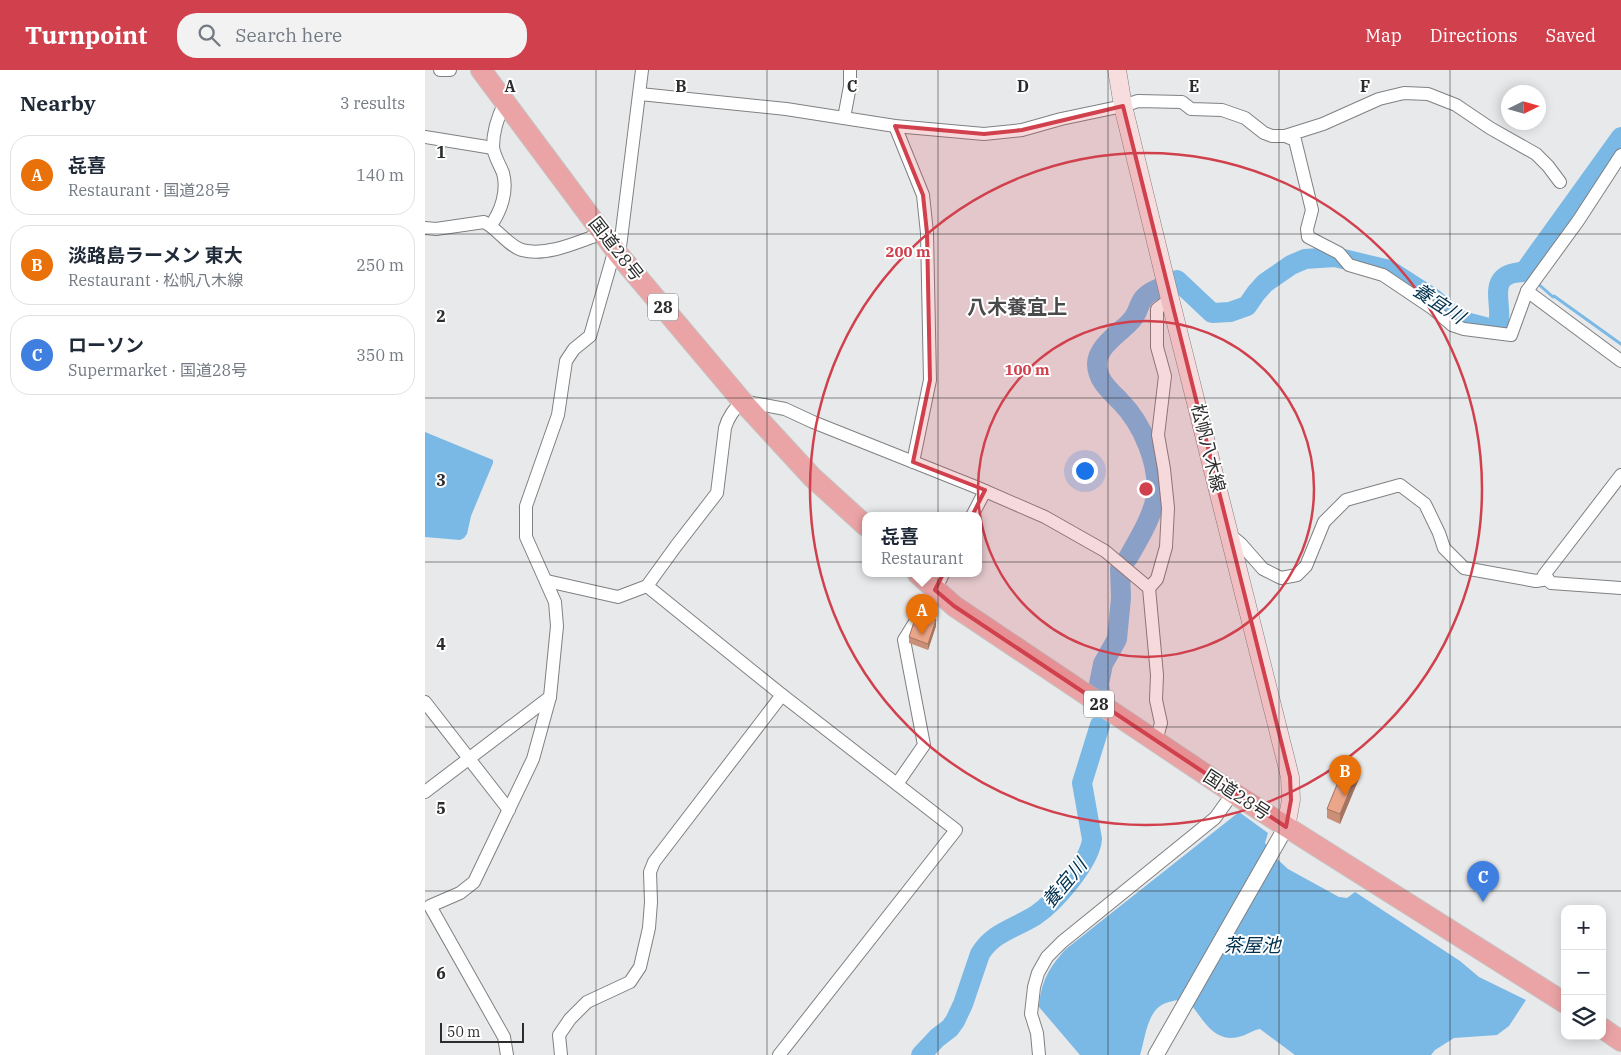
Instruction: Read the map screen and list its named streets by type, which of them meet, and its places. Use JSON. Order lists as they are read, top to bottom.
{
  "streets": {
    "highway": ["国道28号", "28"],
    "main road": ["松帆八木線"]
  },
  "crossings": [
    ["国道28号", "松帆八木線"]
  ],
  "districts": ["八木養宜上"],
  "water": ["養宜川", "茶屋池"],
  "scale_bar": "50 m",
  "north": "right",
  "page": {
    "header": "Turnpoint",
    "search": "Search here",
    "nav": ["Map", "Directions", "Saved"],
    "heading": ["Nearby", "3 results"],
    "list": [
      {
        "mark": "A",
        "name": "㐂喜",
        "note": "Restaurant · 国道28号",
        "value": "140 m"
      },
      {
        "mark": "B",
        "name": "淡路島ラーメン 東大",
        "note": "Restaurant · 松帆八木線",
        "value": "250 m"
      },
      {
        "mark": "C",
        "name": "ローソン",
        "note": "Supermarket · 国道28号",
        "value": "350 m"
      }
    ],
    "popup": ["㐂喜", "Restaurant"],
    "pins": ["A", "B", "C"],
    "map_buttons": ["+", "−"],
    "scale": "50 m"
  },
  "grid": {
    "columns": [
      "A",
      "B",
      "C",
      "D",
      "E",
      "F"
    ],
    "rows": [
      "1",
      "2",
      "3",
      "4",
      "5",
      "6"
    ]
  },
  "rings": ["200 m", "100 m"]
}
